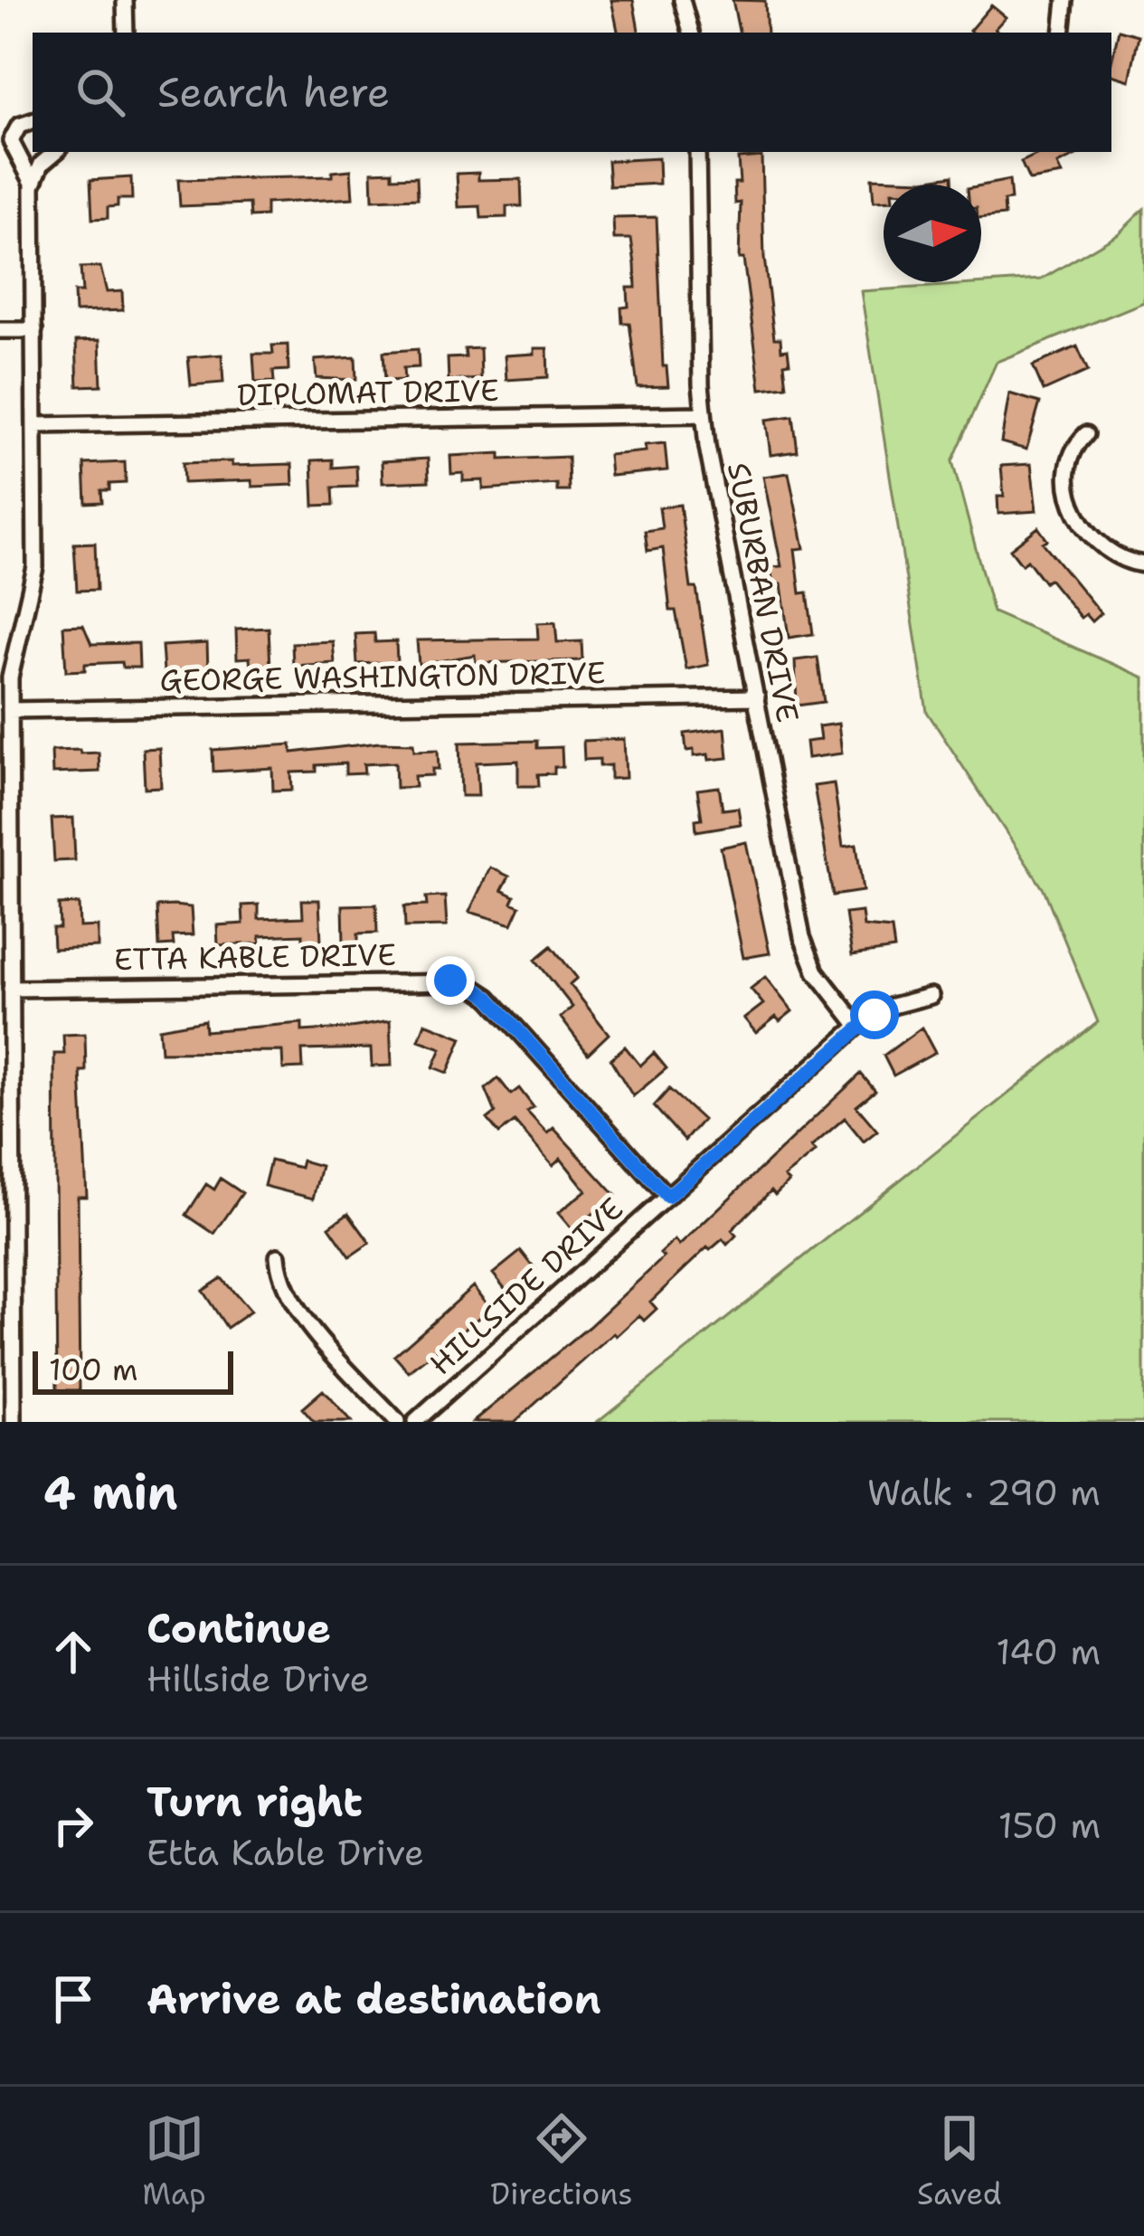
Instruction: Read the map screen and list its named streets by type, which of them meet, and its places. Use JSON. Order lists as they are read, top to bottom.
{
  "streets": {
    "street": [
      "DIPLOMAT DRIVE",
      "SUBURBAN DRIVE",
      "GEORGE WASHINGTON DRIVE",
      "ETTA KABLE DRIVE",
      "HILLSIDE DRIVE"
    ]
  },
  "crossings": [
    ["DIPLOMAT DRIVE", "SUBURBAN DRIVE"],
    ["SUBURBAN DRIVE", "GEORGE WASHINGTON DRIVE"],
    ["SUBURBAN DRIVE", "HILLSIDE DRIVE"],
    ["ETTA KABLE DRIVE", "HILLSIDE DRIVE"]
  ],
  "scale_bar": "100 m",
  "north": "right",
  "page": {
    "search": "Search here",
    "scale": "100 m",
    "heading": ["4 min", "Walk · 290 m"],
    "list": [
      ["Continue", "Hillside Drive", "140 m"],
      ["Turn right", "Etta Kable Drive", "150 m"],
      "Arrive at destination"
    ],
    "nav": ["Map", "Directions", "Saved"]
  }
}
